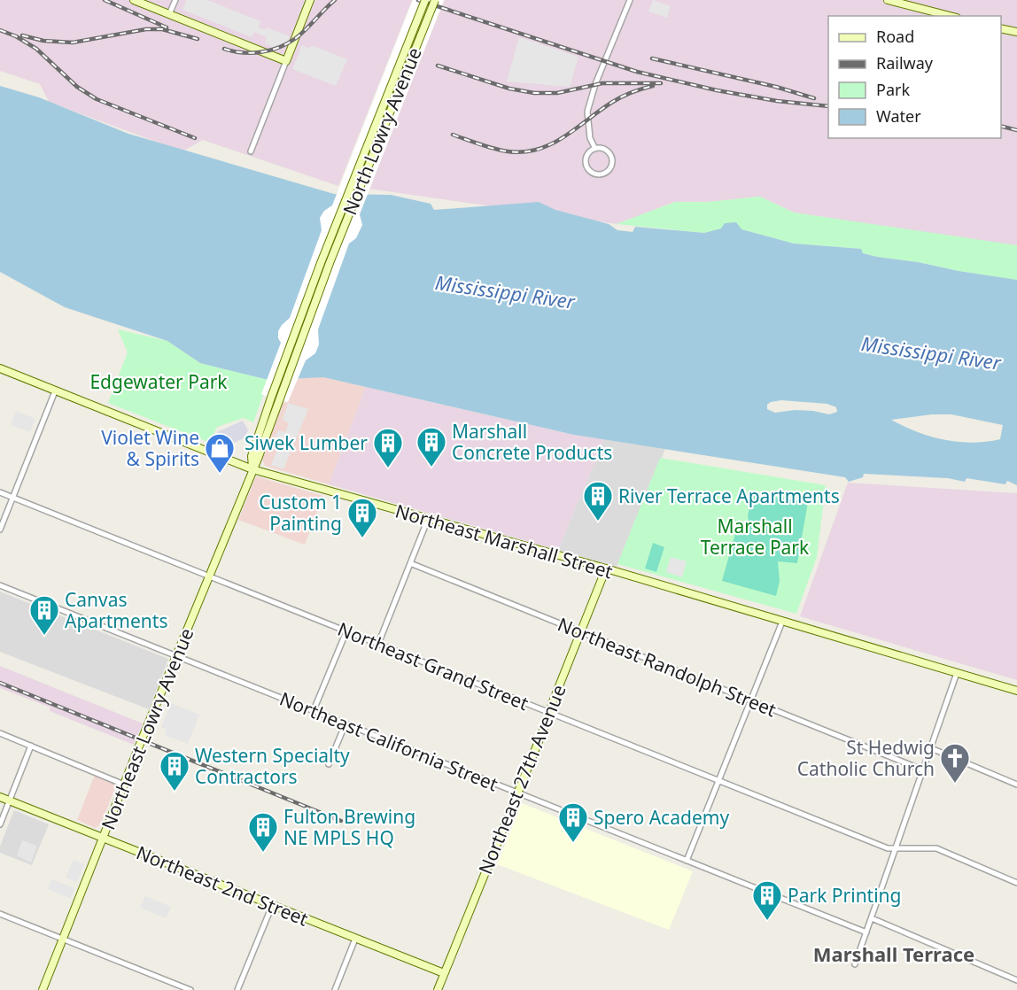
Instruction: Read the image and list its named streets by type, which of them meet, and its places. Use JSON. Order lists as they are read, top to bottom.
{
  "streets": {
    "street": [
      "North Lowry Avenue",
      "Northeast Marshall Street",
      "Northeast Grand Street",
      "Northeast Randolph Street",
      "Northeast Lowry Avenue",
      "Northeast California Street",
      "Northeast 27th Avenue",
      "Northeast 2nd Street"
    ]
  },
  "crossings": [
    ["North Lowry Avenue", "Northeast Lowry Avenue"],
    ["Northeast Marshall Street", "Northeast Lowry Avenue"],
    ["Northeast Marshall Street", "Northeast 27th Avenue"],
    ["Northeast Grand Street", "Northeast Lowry Avenue"],
    ["Northeast Grand Street", "Northeast 27th Avenue"],
    ["Northeast Randolph Street", "Northeast 27th Avenue"],
    ["Northeast Lowry Avenue", "Northeast California Street"],
    ["Northeast Lowry Avenue", "Northeast 2nd Street"],
    ["Northeast California Street", "Northeast 27th Avenue"],
    ["Northeast 27th Avenue", "Northeast 2nd Street"]
  ],
  "districts": ["Marshall Terrace"],
  "water": ["Mississippi River"],
  "parks": ["Edgewater Park", "Marshall Terrace Park"],
  "places": {
    "building": [
      "Marshall Concrete Products",
      "Siwek Lumber",
      "River Terrace Apartments",
      "Custom 1 Painting",
      "Canvas Apartments",
      "Western Specialty Contractors",
      "Spero Academy",
      "Fulton Brewing NE MPLS HQ",
      "Park Printing"
    ],
    "shop": ["Violet Wine & Spirits"],
    "church": ["St Hedwig Catholic Church"]
  },
  "legend": [
    "Road",
    "Railway",
    "Park",
    "Water"
  ]
}
